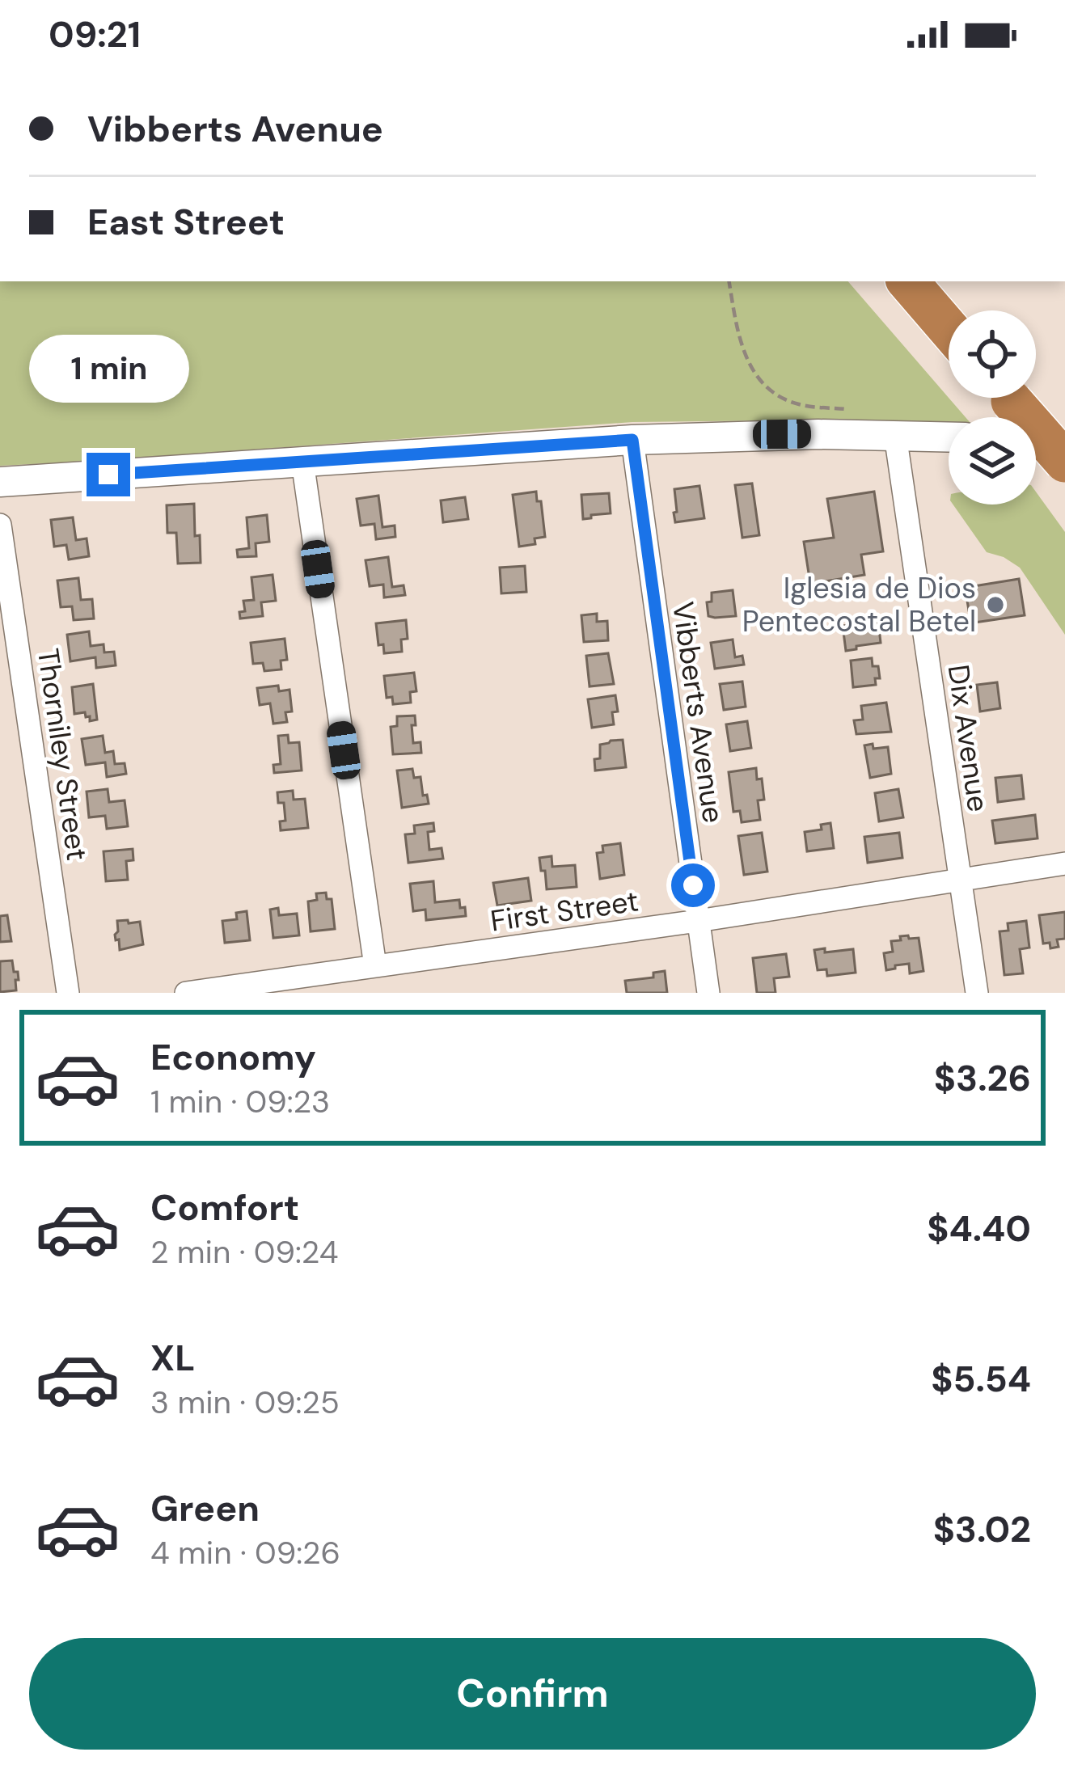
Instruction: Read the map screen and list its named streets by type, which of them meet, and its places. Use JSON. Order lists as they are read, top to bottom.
{
  "streets": {
    "street": [
      "Vibberts Avenue",
      "Dix Avenue",
      "Thorniley Street",
      "First Street"
    ]
  },
  "crossings": [
    ["Vibberts Avenue", "First Street"],
    ["Dix Avenue", "First Street"]
  ],
  "places": ["Iglesia de Dios Pentecostal Betel"],
  "page": {
    "status": "09:21",
    "banner": ["Vibberts Avenue", "East Street"],
    "bubble": "1 min",
    "list": [
      {
        "name": "Economy",
        "note": "1 min · 09:23",
        "value": "$3.26"
      },
      {
        "name": "Comfort",
        "note": "2 min · 09:24",
        "value": "$4.40"
      },
      {
        "name": "XL",
        "note": "3 min · 09:25",
        "value": "$5.54"
      },
      {
        "name": "Green",
        "note": "4 min · 09:26",
        "value": "$3.02"
      }
    ],
    "buttons": "Confirm"
  }
}
